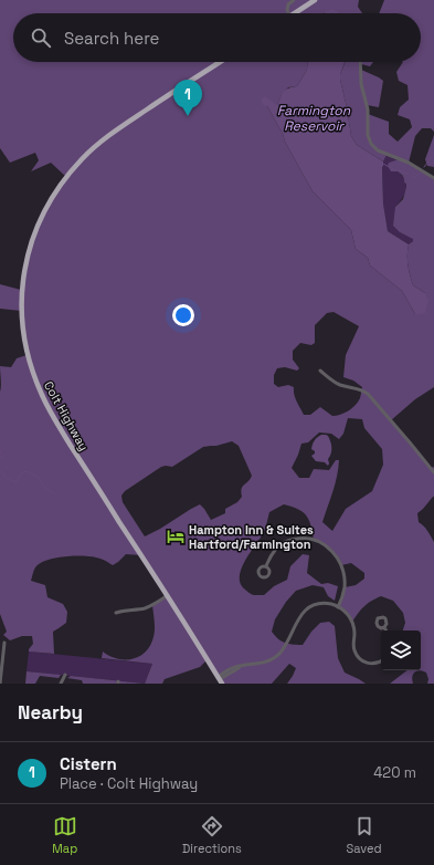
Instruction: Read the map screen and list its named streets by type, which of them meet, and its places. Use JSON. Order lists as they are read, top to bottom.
{
  "streets": {
    "highway": ["Colt Highway"]
  },
  "water": ["Farmington Reservoir"],
  "places": {
    "hotel": ["Hampton Inn & Suites Hartford/Farmington"]
  },
  "page": {
    "search": "Search here",
    "pins": "1",
    "heading": "Nearby",
    "list": [
      {
        "mark": "1",
        "name": "Cistern",
        "note": "Place · Colt Highway",
        "value": "420 m"
      }
    ],
    "nav": ["Map", "Directions", "Saved"]
  }
}
